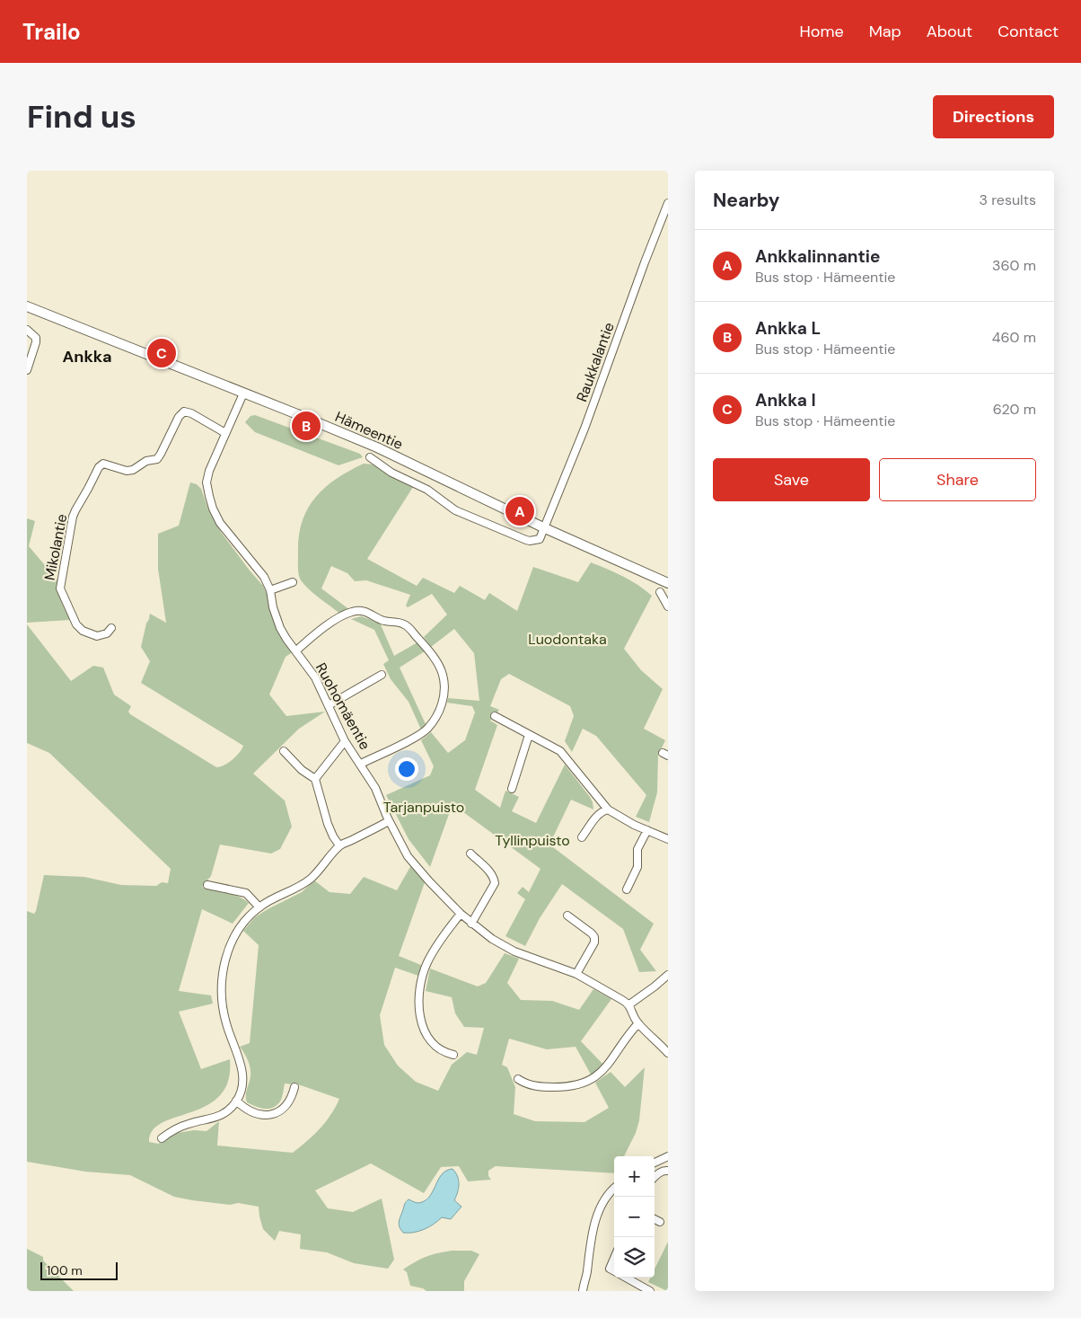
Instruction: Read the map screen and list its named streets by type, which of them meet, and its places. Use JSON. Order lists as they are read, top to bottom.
{
  "streets": {
    "highway": ["Hämeentie"],
    "street": ["Raukkalantie", "Mikolantie", "Ruohomäentie"]
  },
  "crossings": [
    ["Raukkalantie", "Hämeentie"],
    ["Hämeentie", "Ruohomäentie"],
    ["Mikolantie", "Ruohomäentie"]
  ],
  "districts": ["Ankka"],
  "parks": ["Luodontaka", "Tarjanpuisto", "Tyllinpuisto"],
  "scale_bar": "100 m",
  "page": {
    "header": "Trailo",
    "nav": [
      "Home",
      "Map",
      "About",
      "Contact"
    ],
    "buttons": [
      "Directions",
      ["Save", "Share"]
    ],
    "title": "Find us",
    "heading": ["Nearby", "3 results"],
    "list": [
      {
        "mark": "A",
        "name": "Ankkalinnantie",
        "note": "Bus stop · Hämeentie",
        "value": "360 m"
      },
      {
        "mark": "B",
        "name": "Ankka L",
        "note": "Bus stop · Hämeentie",
        "value": "460 m"
      },
      {
        "mark": "C",
        "name": "Ankka I",
        "note": "Bus stop · Hämeentie",
        "value": "620 m"
      }
    ],
    "pins": ["C", "B", "A"],
    "map_buttons": ["+", "−"],
    "scale": "100 m"
  }
}
